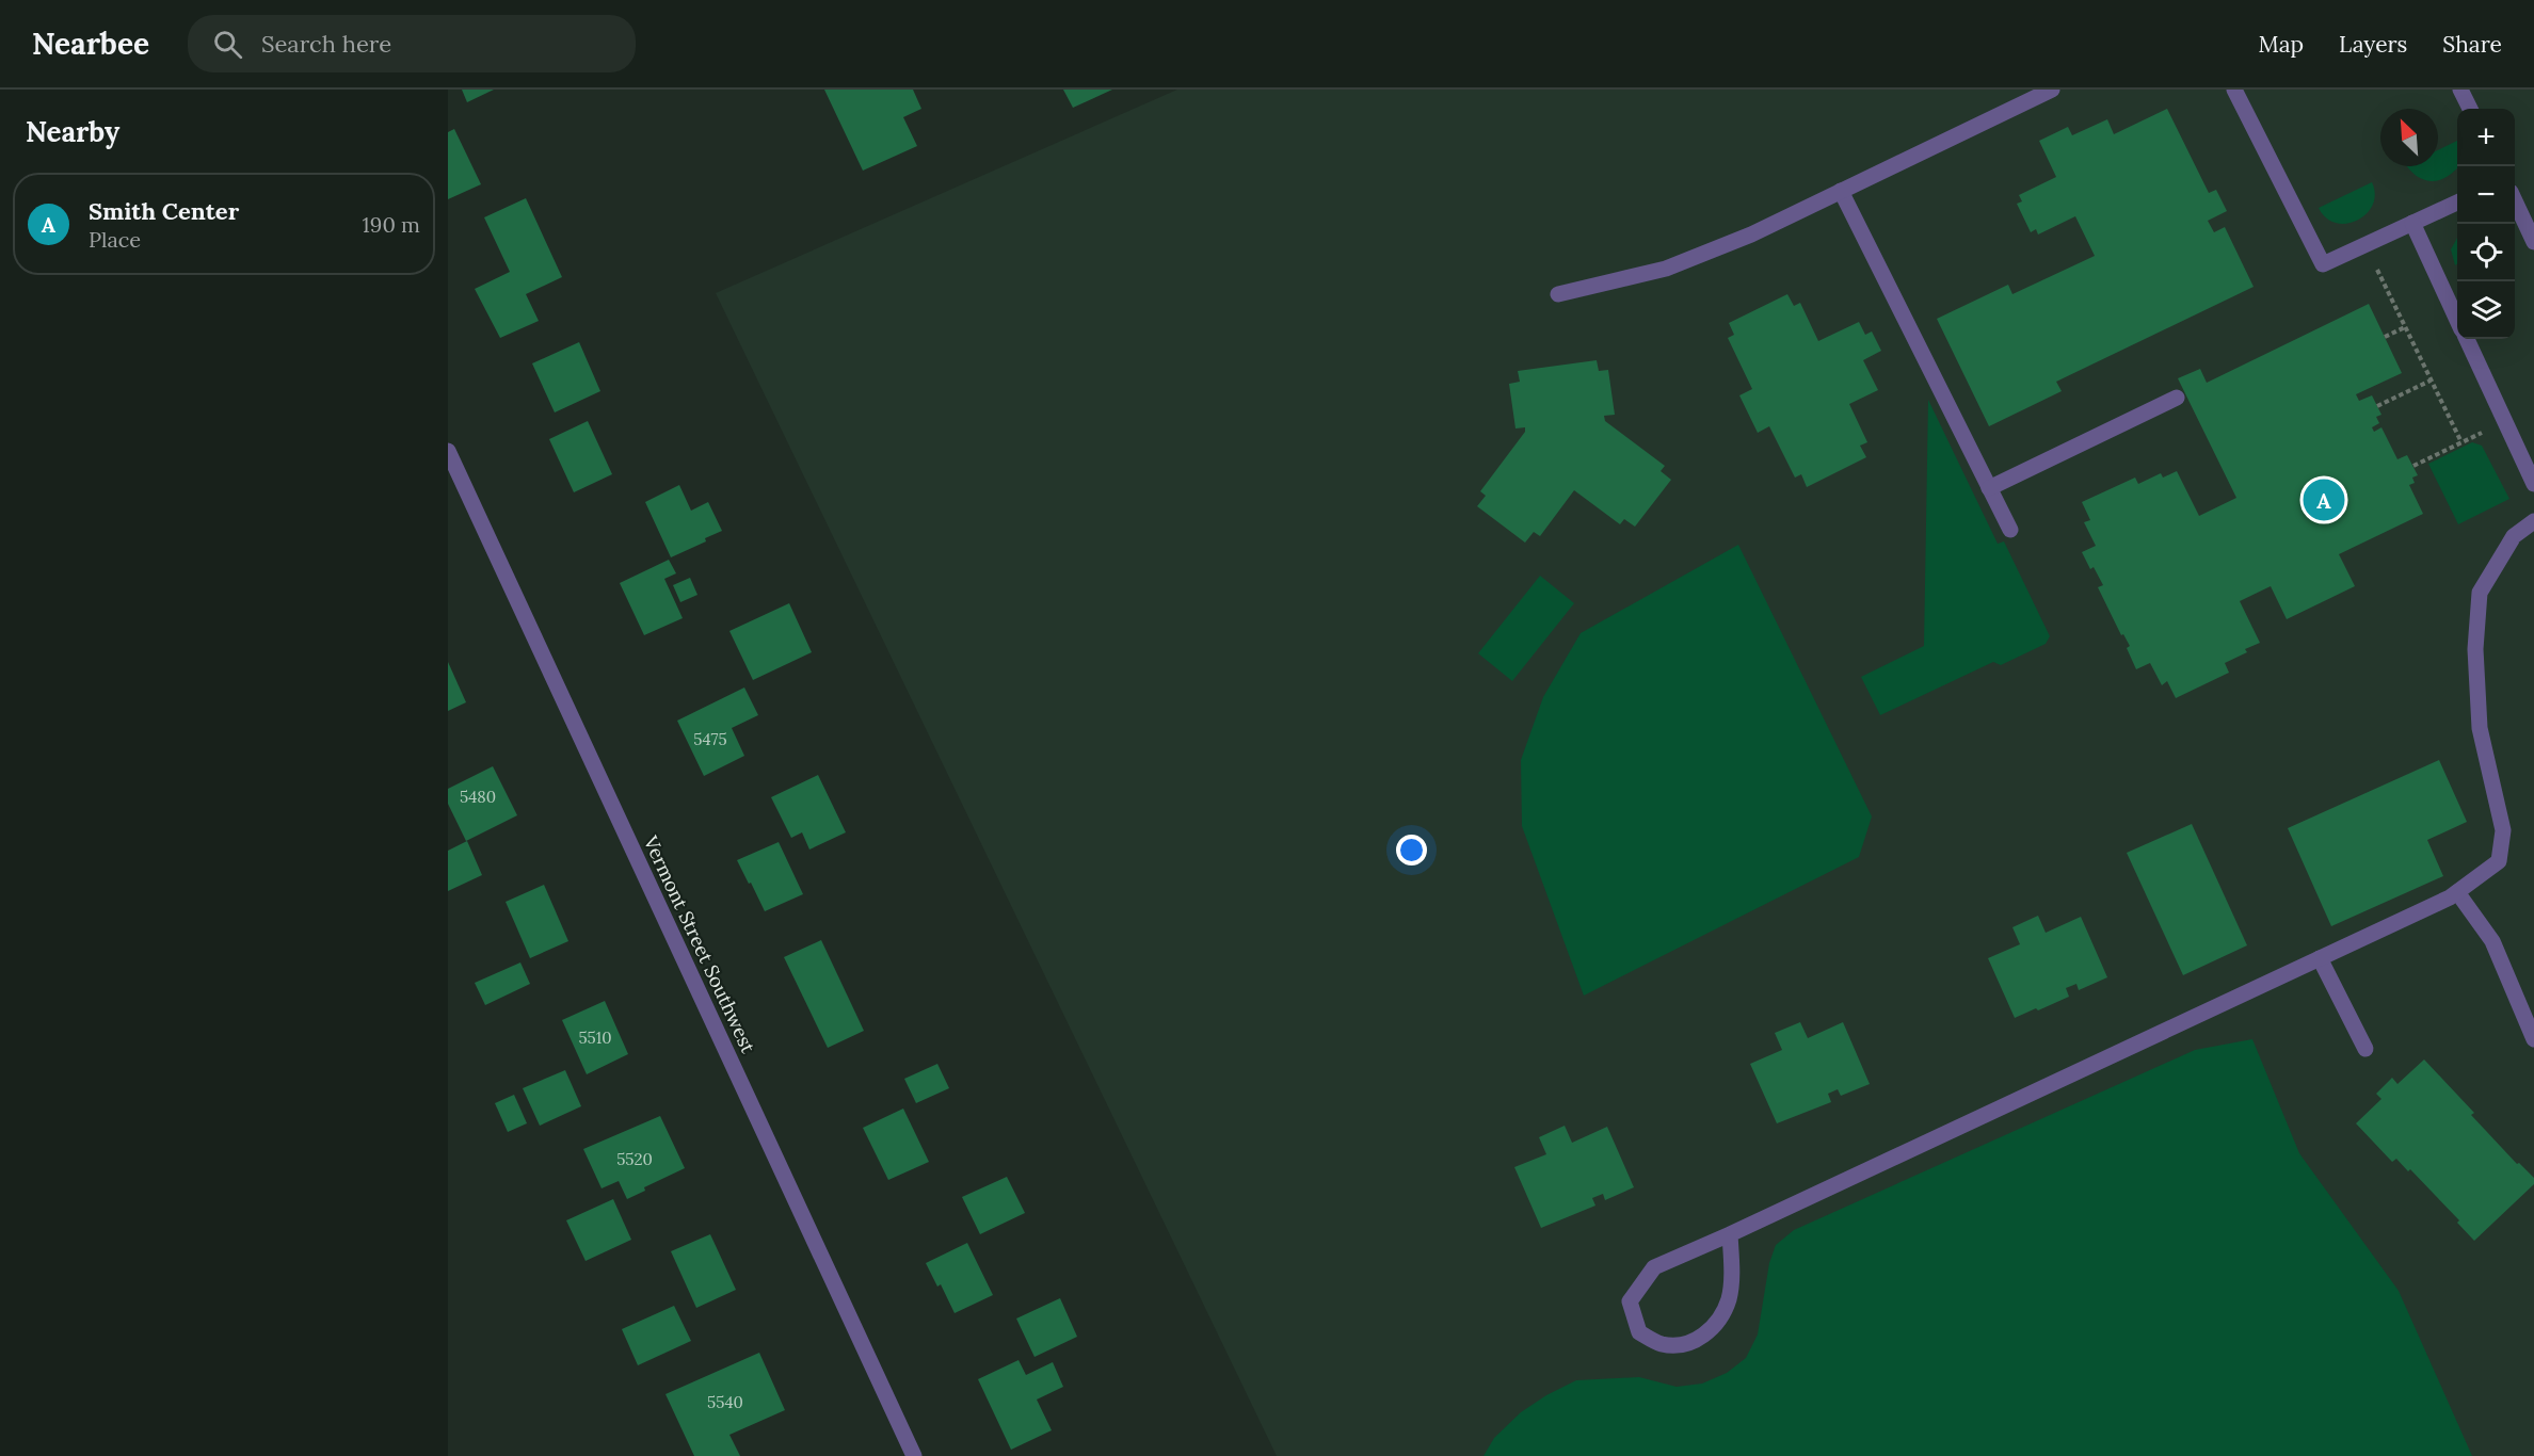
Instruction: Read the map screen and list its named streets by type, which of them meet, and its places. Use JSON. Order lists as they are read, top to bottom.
{
  "streets": {
    "street": ["Vermont Street Southwest"]
  },
  "house_numbers": [
    "5475",
    "5480",
    "5510",
    "5520",
    "5540"
  ],
  "north": "top left",
  "page": {
    "header": "Nearbee",
    "search": "Search here",
    "nav": ["Map", "Layers", "Share"],
    "heading": "Nearby",
    "map_buttons": ["+", "−"],
    "list": [
      {
        "mark": "A",
        "name": "Smith Center",
        "note": "Place",
        "value": "190 m"
      }
    ],
    "pins": "A"
  }
}
